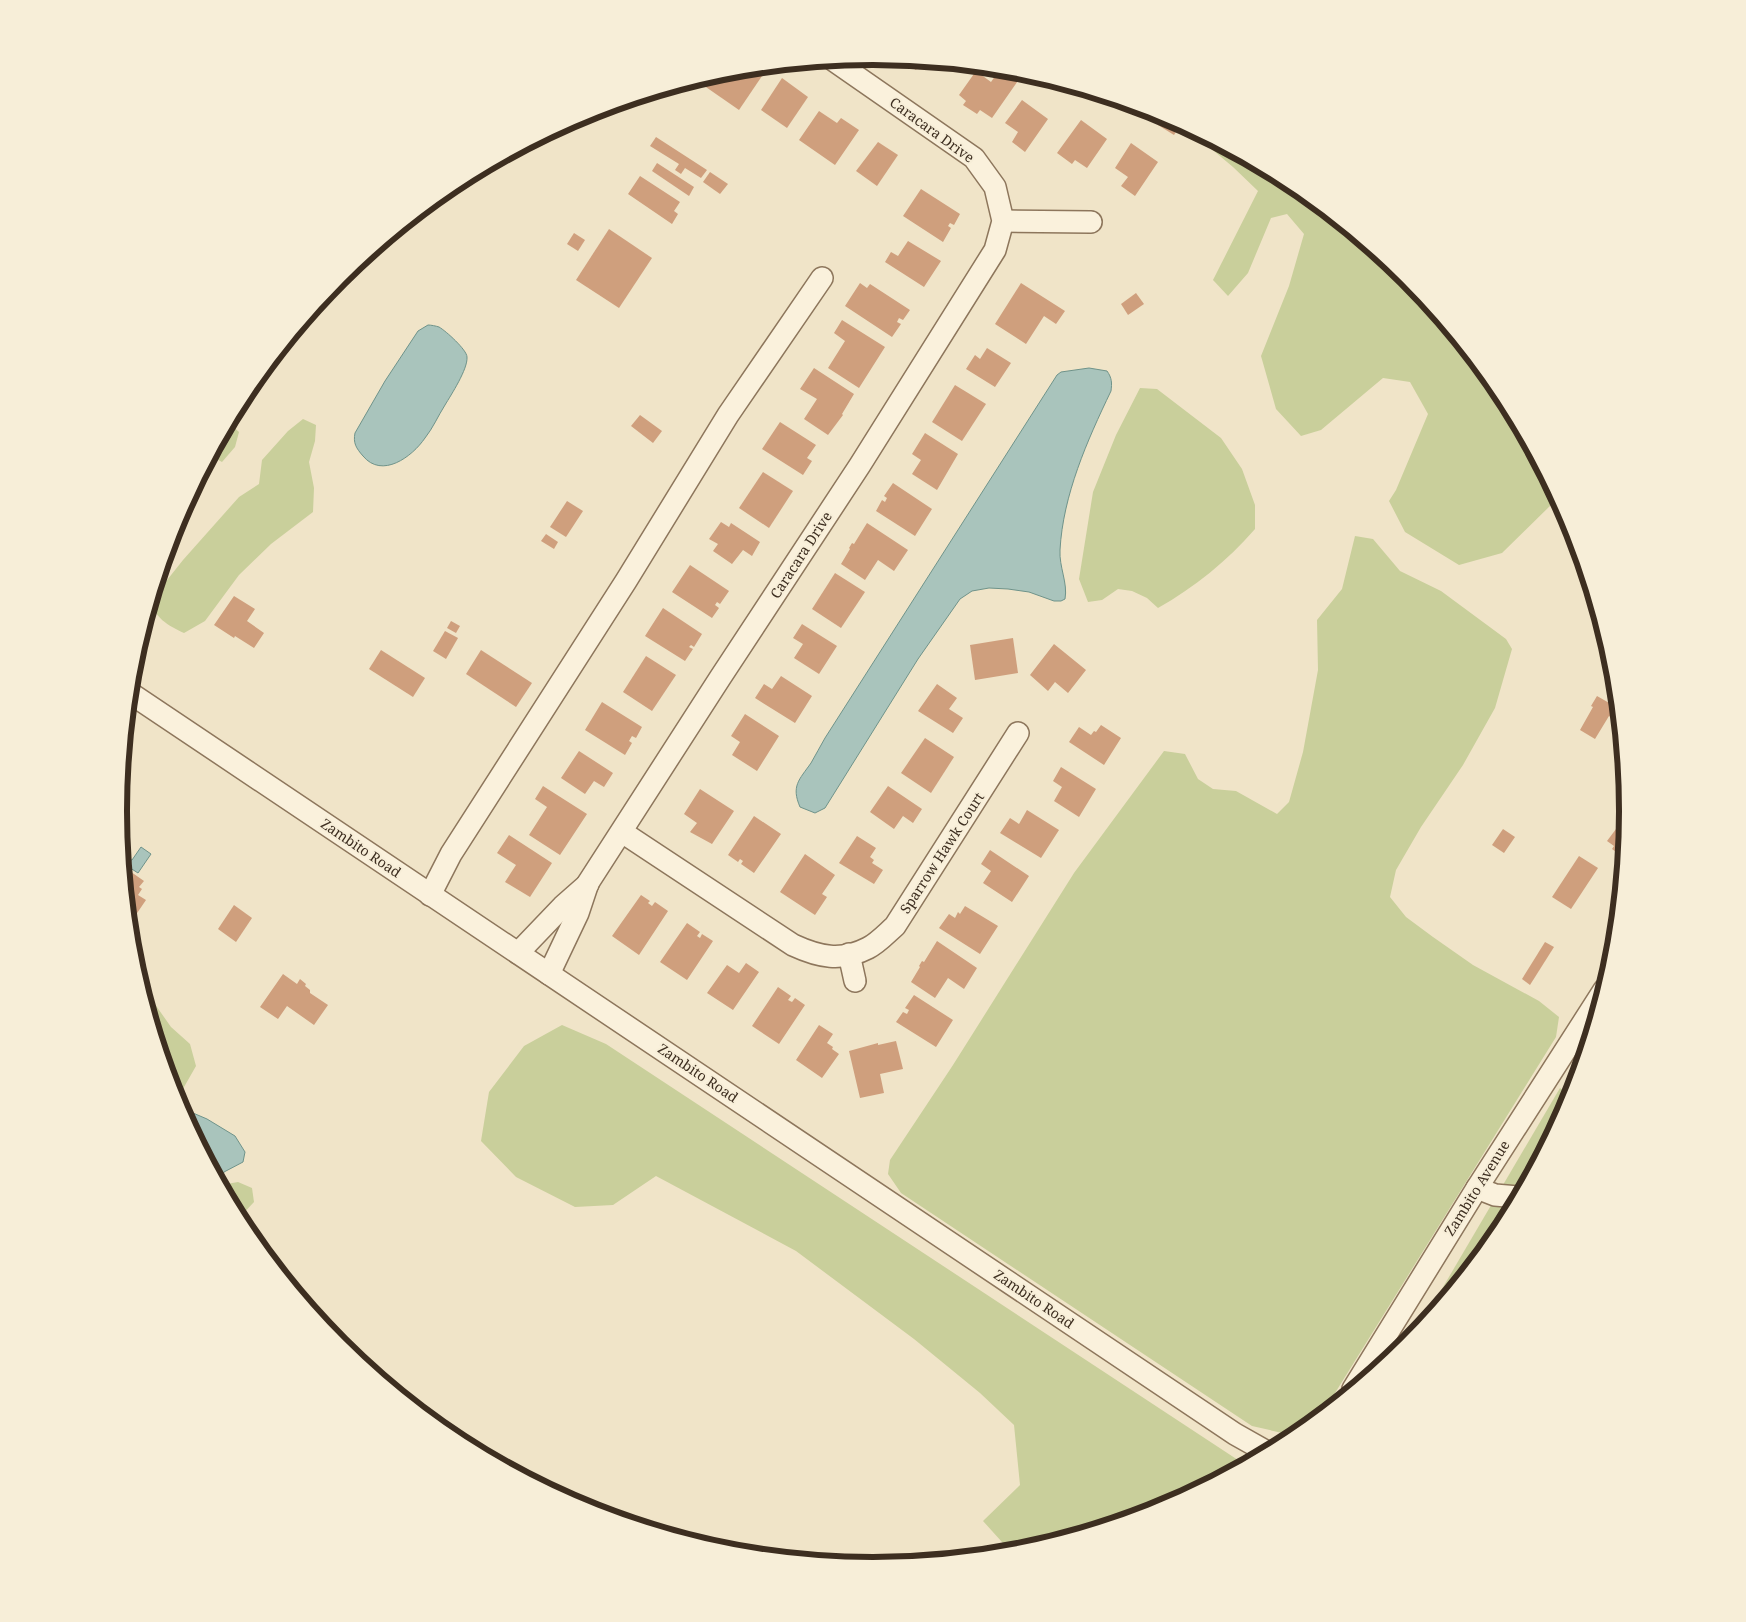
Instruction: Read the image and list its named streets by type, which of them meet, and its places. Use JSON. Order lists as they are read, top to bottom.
{
  "streets": {
    "street": [
      "Caracara Drive",
      "Zambito Road",
      "Sparrow Hawk Court",
      "Zambito Avenue"
    ]
  },
  "crossings": [
    ["Caracara Drive", "Zambito Road"],
    ["Caracara Drive", "Sparrow Hawk Court"]
  ]
}
